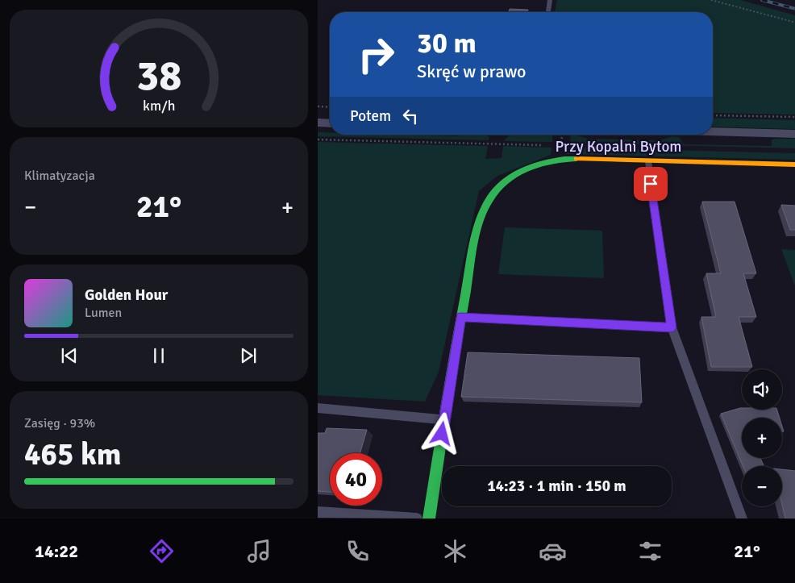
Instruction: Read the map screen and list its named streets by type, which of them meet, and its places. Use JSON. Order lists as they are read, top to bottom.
{
  "streets": {
    "street": ["Przy Kopalni Bytom"]
  },
  "page": {
    "turn": ["30 m", "Skręć w prawo"],
    "then": "Potem",
    "tile": [
      "Klimatyzacja",
      ["Zasięg · 93%", "465 km"]
    ],
    "heat": ["−", "21°", "+"],
    "song": ["Golden Hour", "Lumen"],
    "map_buttons": ["+", "−"],
    "limit": "40",
    "trip": "14:23 · 1 min · 150 m",
    "tabs": ["14:22", "21°"],
    "gauge": ["38", "km/h"]
  }
}
